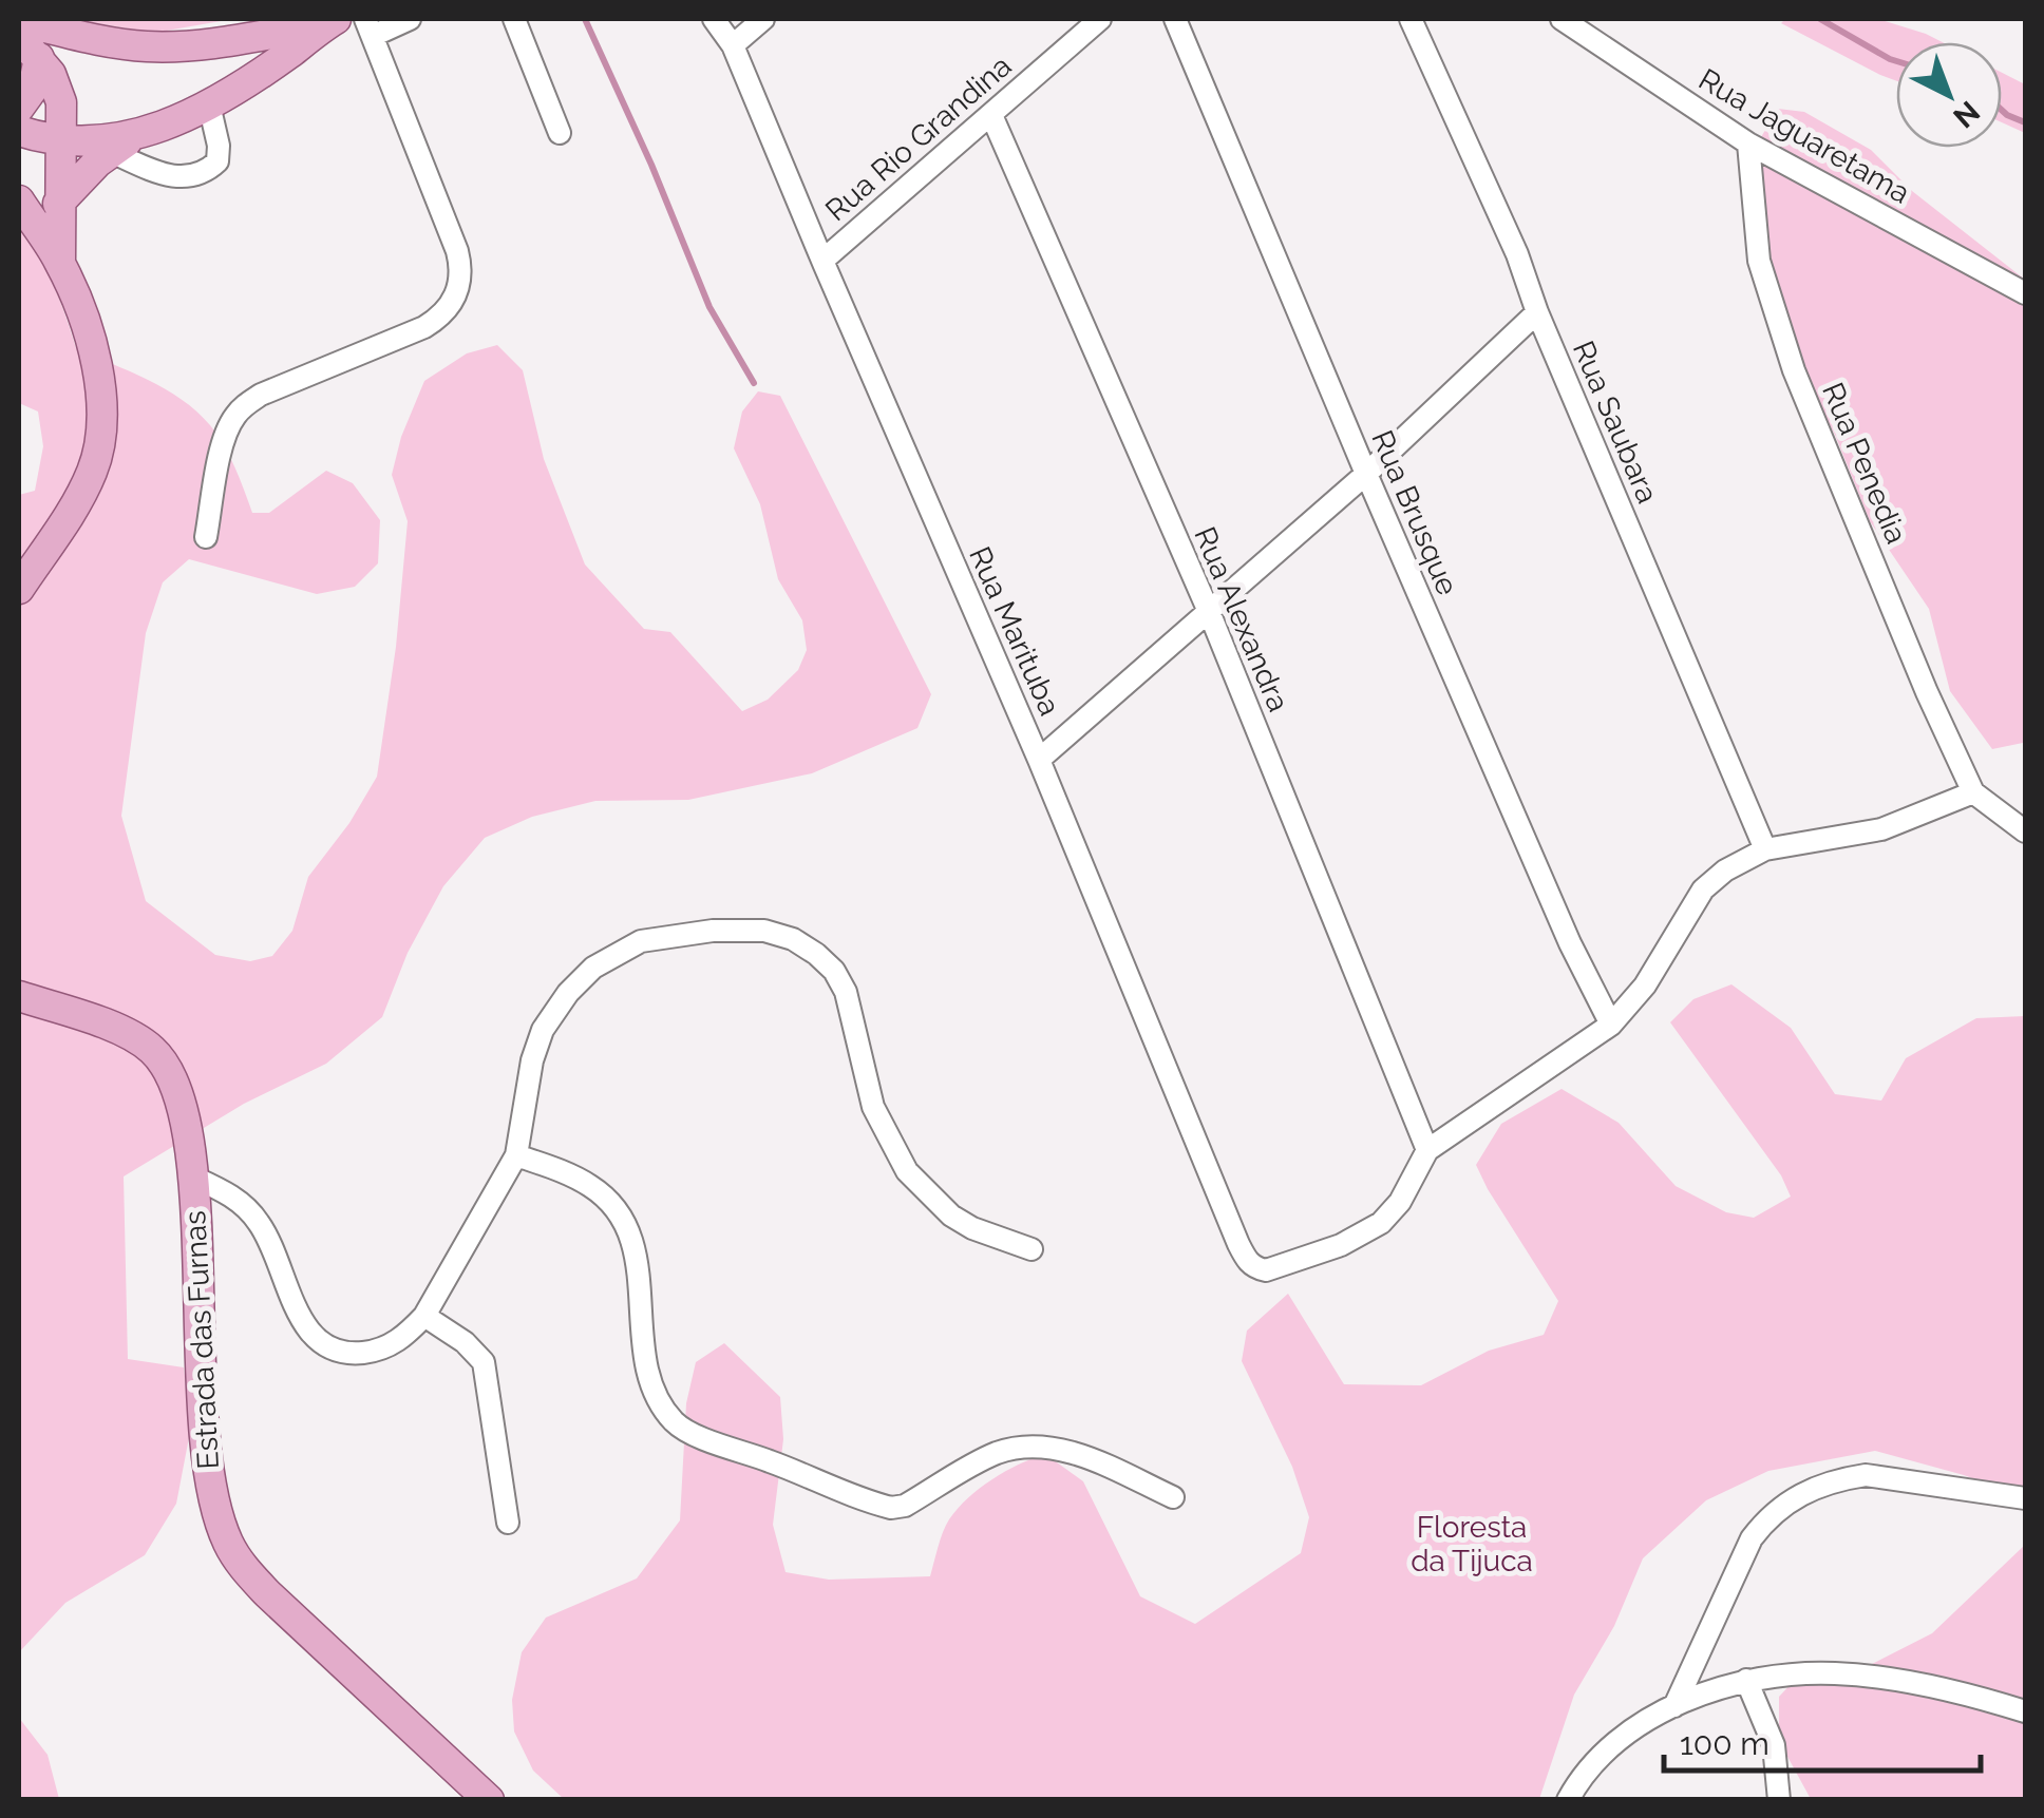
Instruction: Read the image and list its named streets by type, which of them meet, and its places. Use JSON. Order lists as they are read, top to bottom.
{
  "streets": {
    "main road": ["Estrada das Furnas"],
    "street": [
      "Rua Jaguaretama",
      "Rua Rio Grandina",
      "Rua Saubara",
      "Rua Penedia",
      "Rua Brusque",
      "Rua Alexandra",
      "Rua Marituba"
    ]
  },
  "crossings": [
    ["Rua Jaguaretama", "Rua Penedia"],
    ["Rua Rio Grandina", "Rua Alexandra"],
    ["Rua Rio Grandina", "Rua Marituba"],
    ["Rua Alexandra", "Rua Marituba"]
  ],
  "parks": ["Floresta da Tijuca"],
  "scale_bar": "100 m",
  "north": "bottom right"
}
